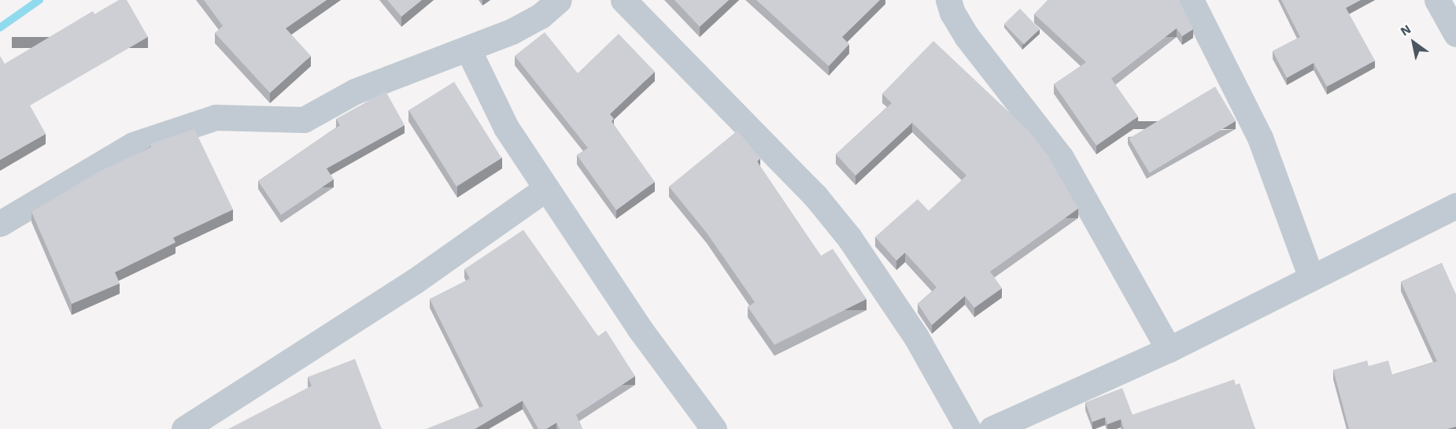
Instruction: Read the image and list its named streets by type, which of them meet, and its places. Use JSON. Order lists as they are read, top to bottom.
{
  "north": "top left"
}
